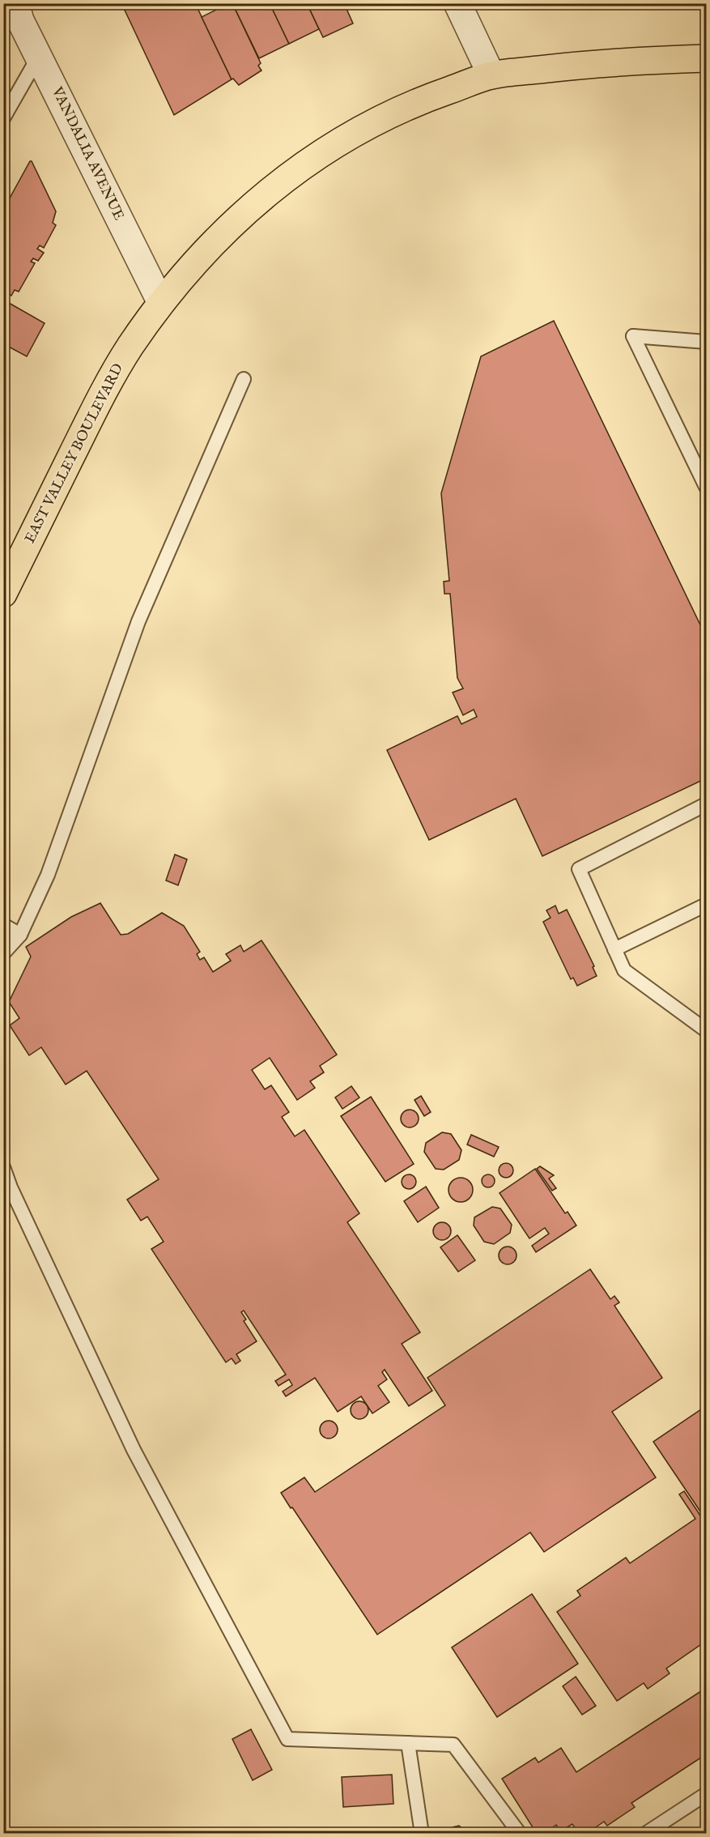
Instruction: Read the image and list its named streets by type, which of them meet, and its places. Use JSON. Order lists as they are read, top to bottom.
{
  "streets": {
    "main road": ["EAST VALLEY BOULEVARD"],
    "street": ["VANDALIA AVENUE"]
  },
  "crossings": [
    ["VANDALIA AVENUE", "EAST VALLEY BOULEVARD"]
  ]
}
